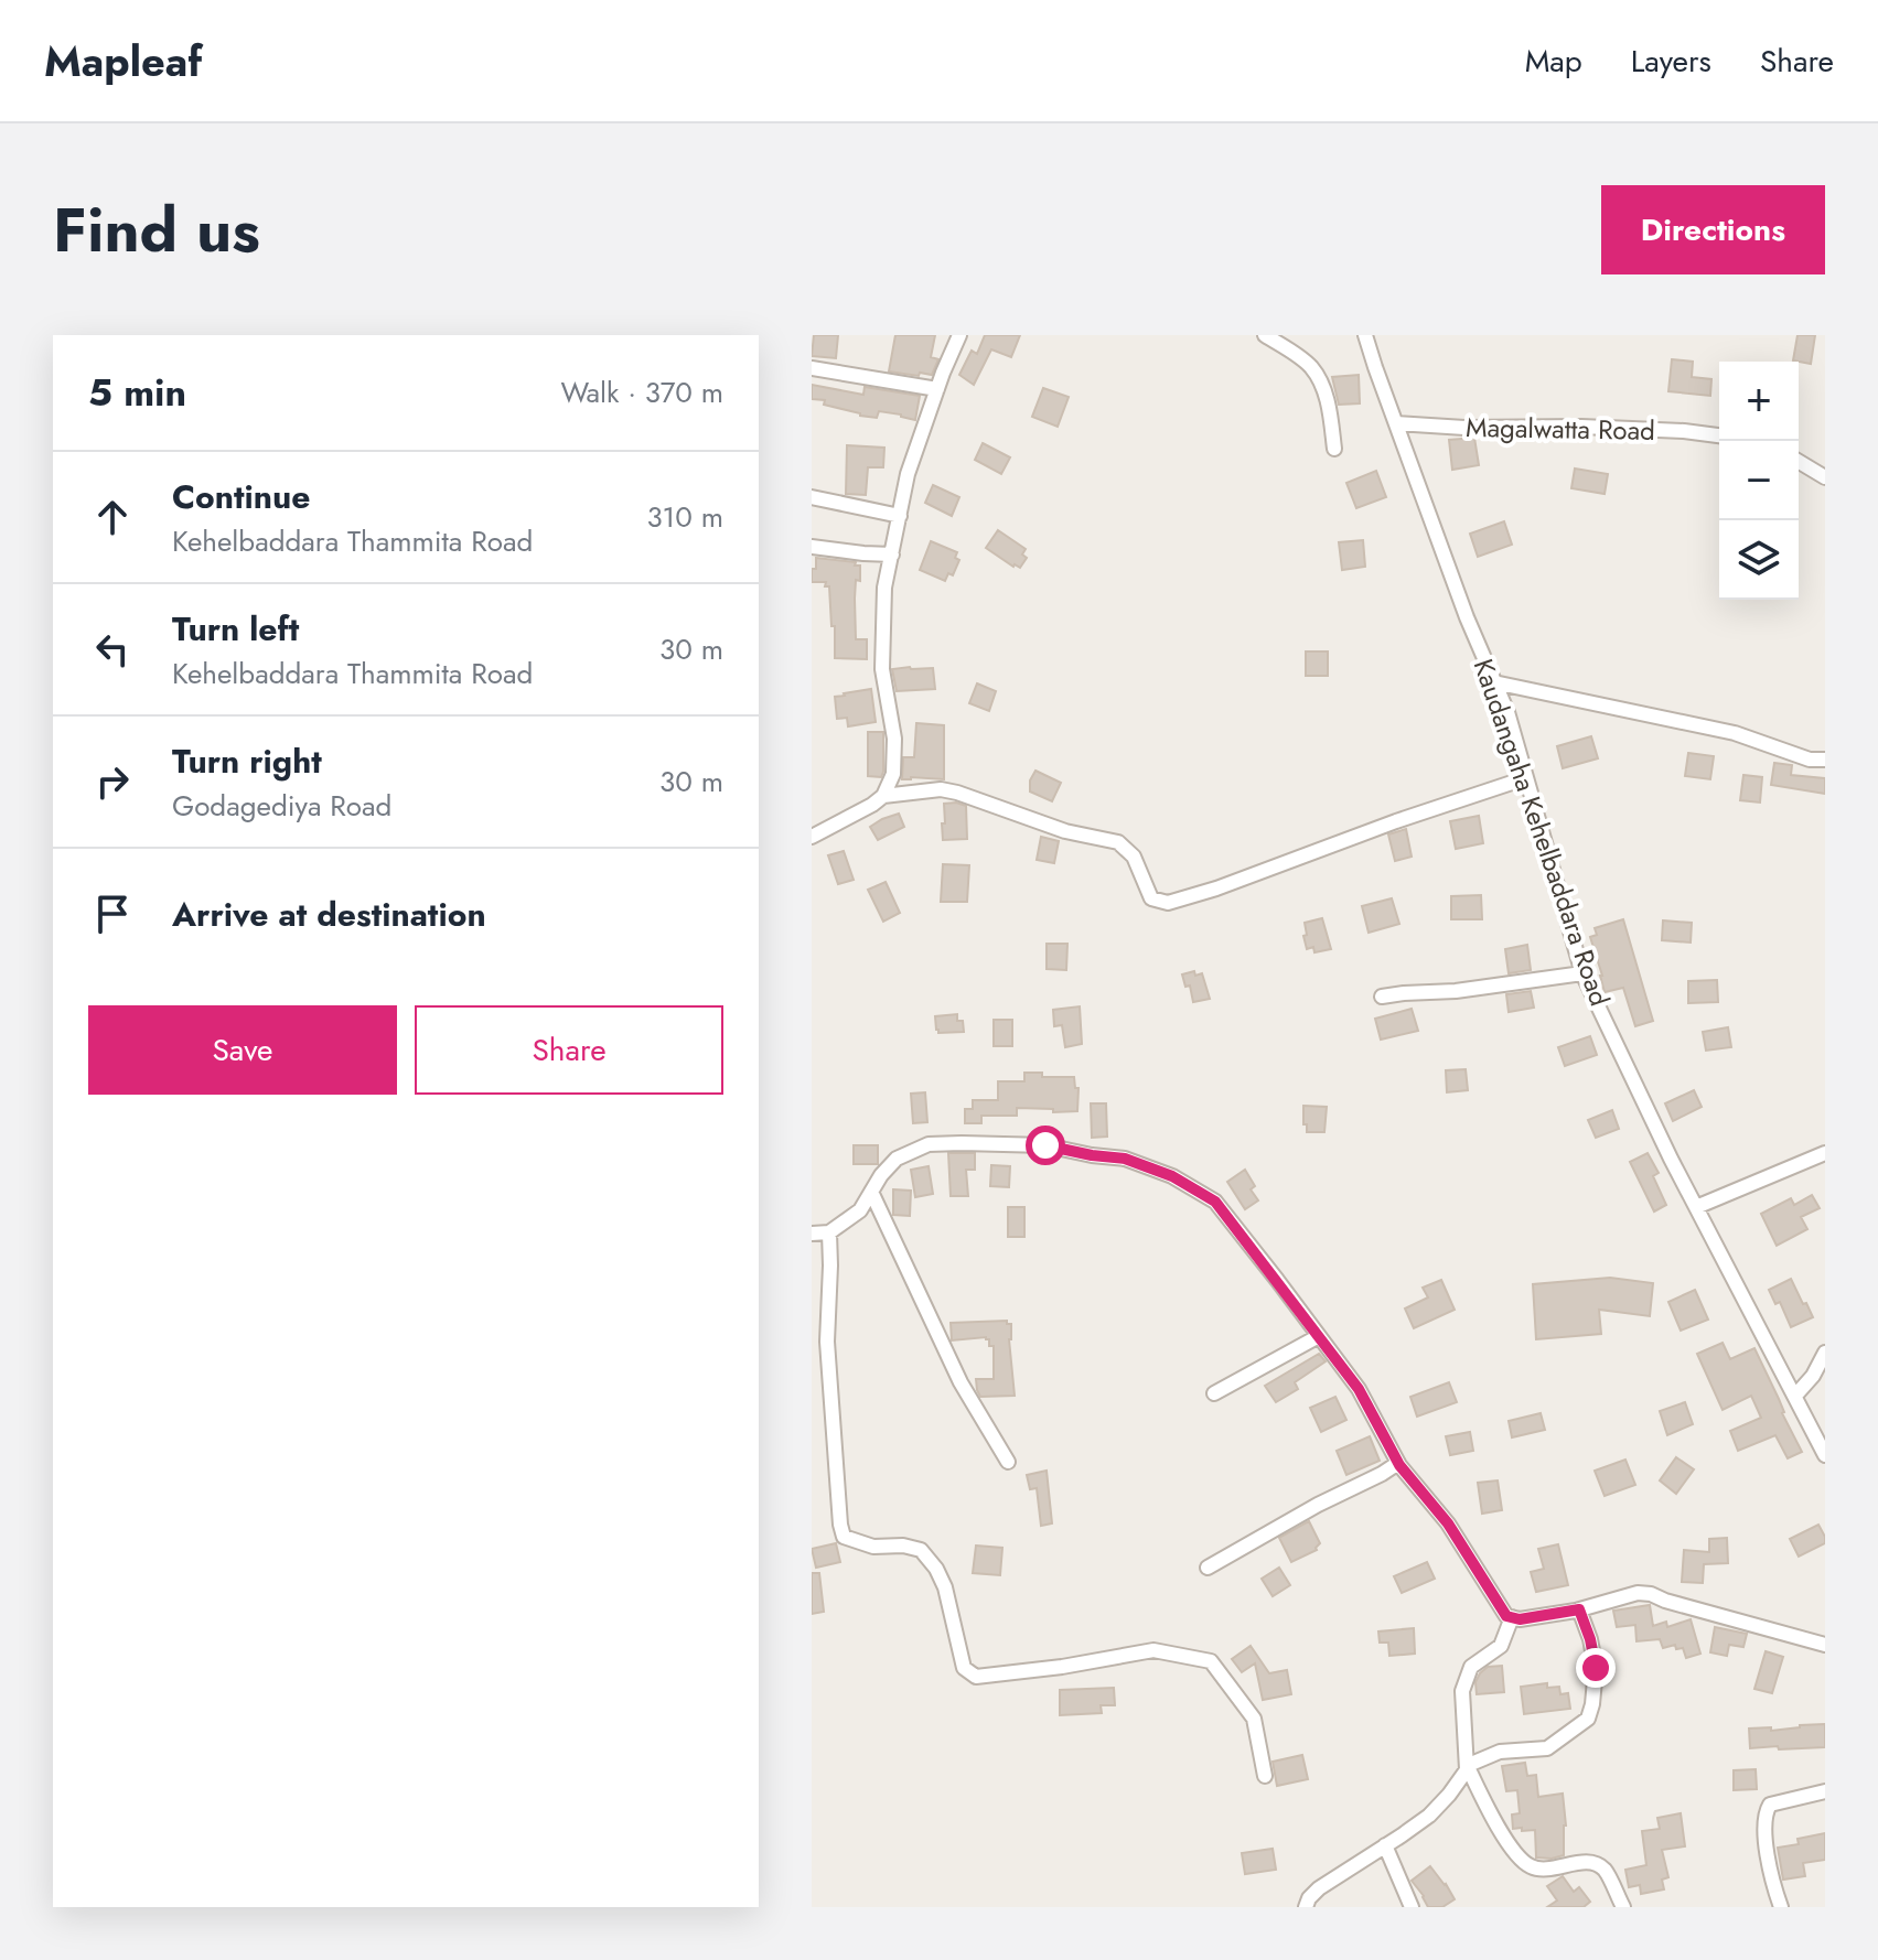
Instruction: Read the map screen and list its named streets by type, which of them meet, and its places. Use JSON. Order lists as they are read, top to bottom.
{
  "streets": {
    "street": ["Magalwatta Road", "Kaudangaha Kehelbaddara Road"]
  },
  "crossings": [
    ["Magalwatta Road", "Kaudangaha Kehelbaddara Road"]
  ],
  "page": {
    "header": "Mapleaf",
    "nav": ["Map", "Layers", "Share"],
    "title": "Find us",
    "buttons": [
      "Directions",
      ["Save", "Share"]
    ],
    "heading": ["5 min", "Walk · 370 m"],
    "map_buttons": ["+", "−"],
    "list": [
      ["Continue", "Kehelbaddara Thammita Road", "310 m"],
      ["Turn left", "Kehelbaddara Thammita Road", "30 m"],
      ["Turn right", "Godagediya Road", "30 m"],
      "Arrive at destination"
    ]
  }
}
